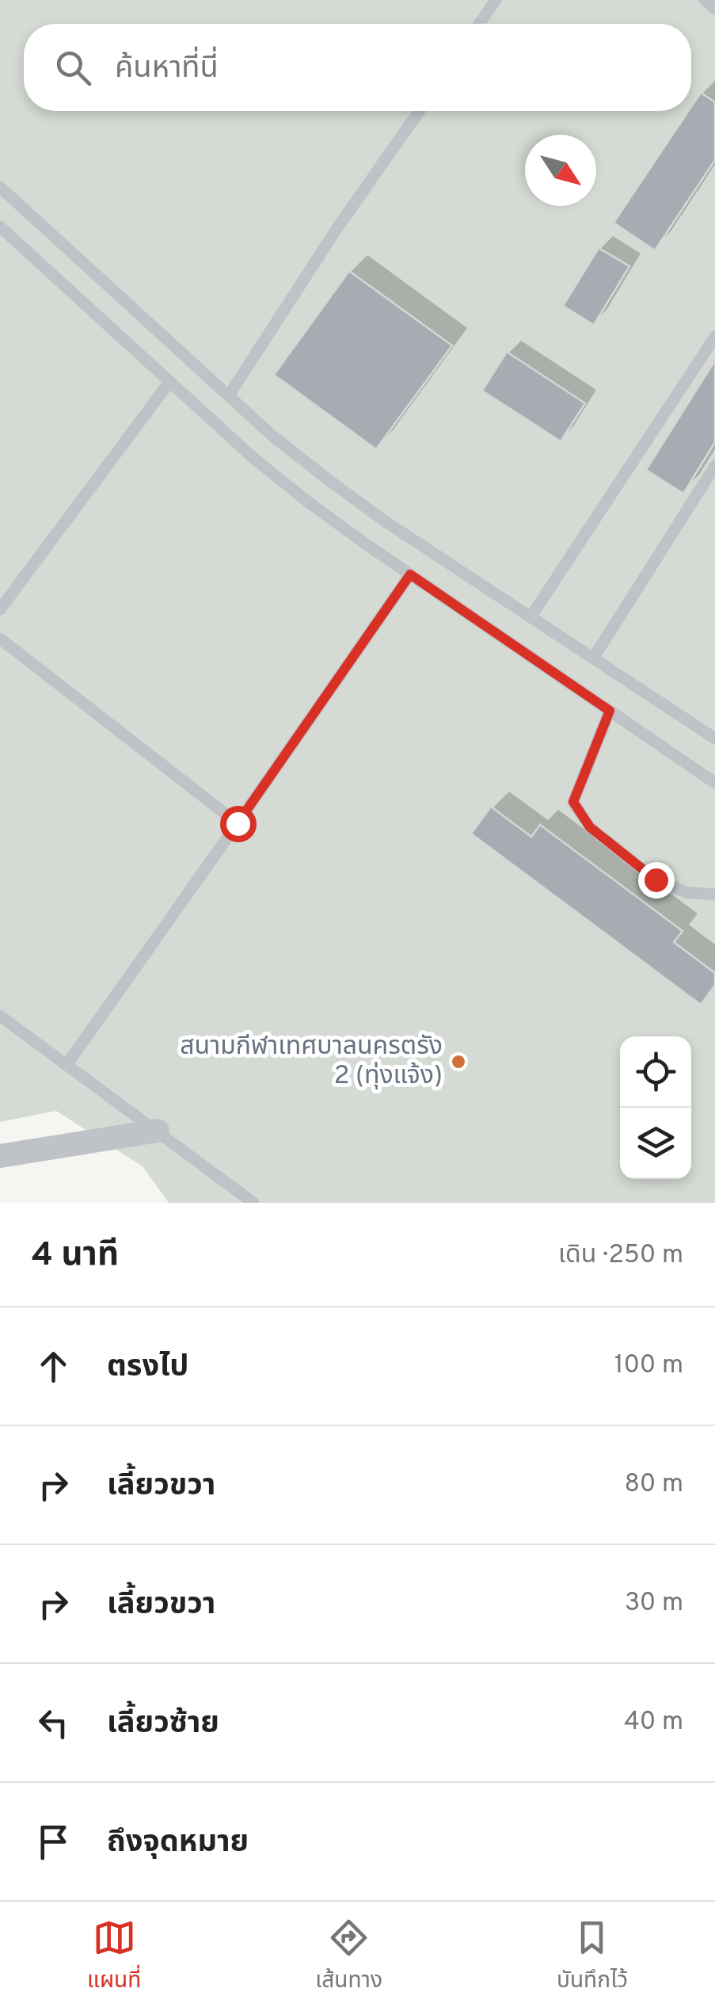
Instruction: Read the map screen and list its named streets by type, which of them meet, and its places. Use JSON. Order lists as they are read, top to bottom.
{
  "places": ["สนามกีฬาเทศบาลนครตรัง 2 (ทุ่งแจ้ง)"],
  "north": "bottom right",
  "page": {
    "search": "ค้นหาที่นี่",
    "heading": ["4 นาที", "เดิน · 250 m"],
    "list": [
      ["ตรงไป", "100 m"],
      ["เลี้ยวขวา", "80 m"],
      ["เลี้ยวขวา", "30 m"],
      ["เลี้ยวซ้าย", "40 m"],
      "ถึงจุดหมาย"
    ],
    "nav": ["แผนที่", "เส้นทาง", "บันทึกไว้"]
  }
}
